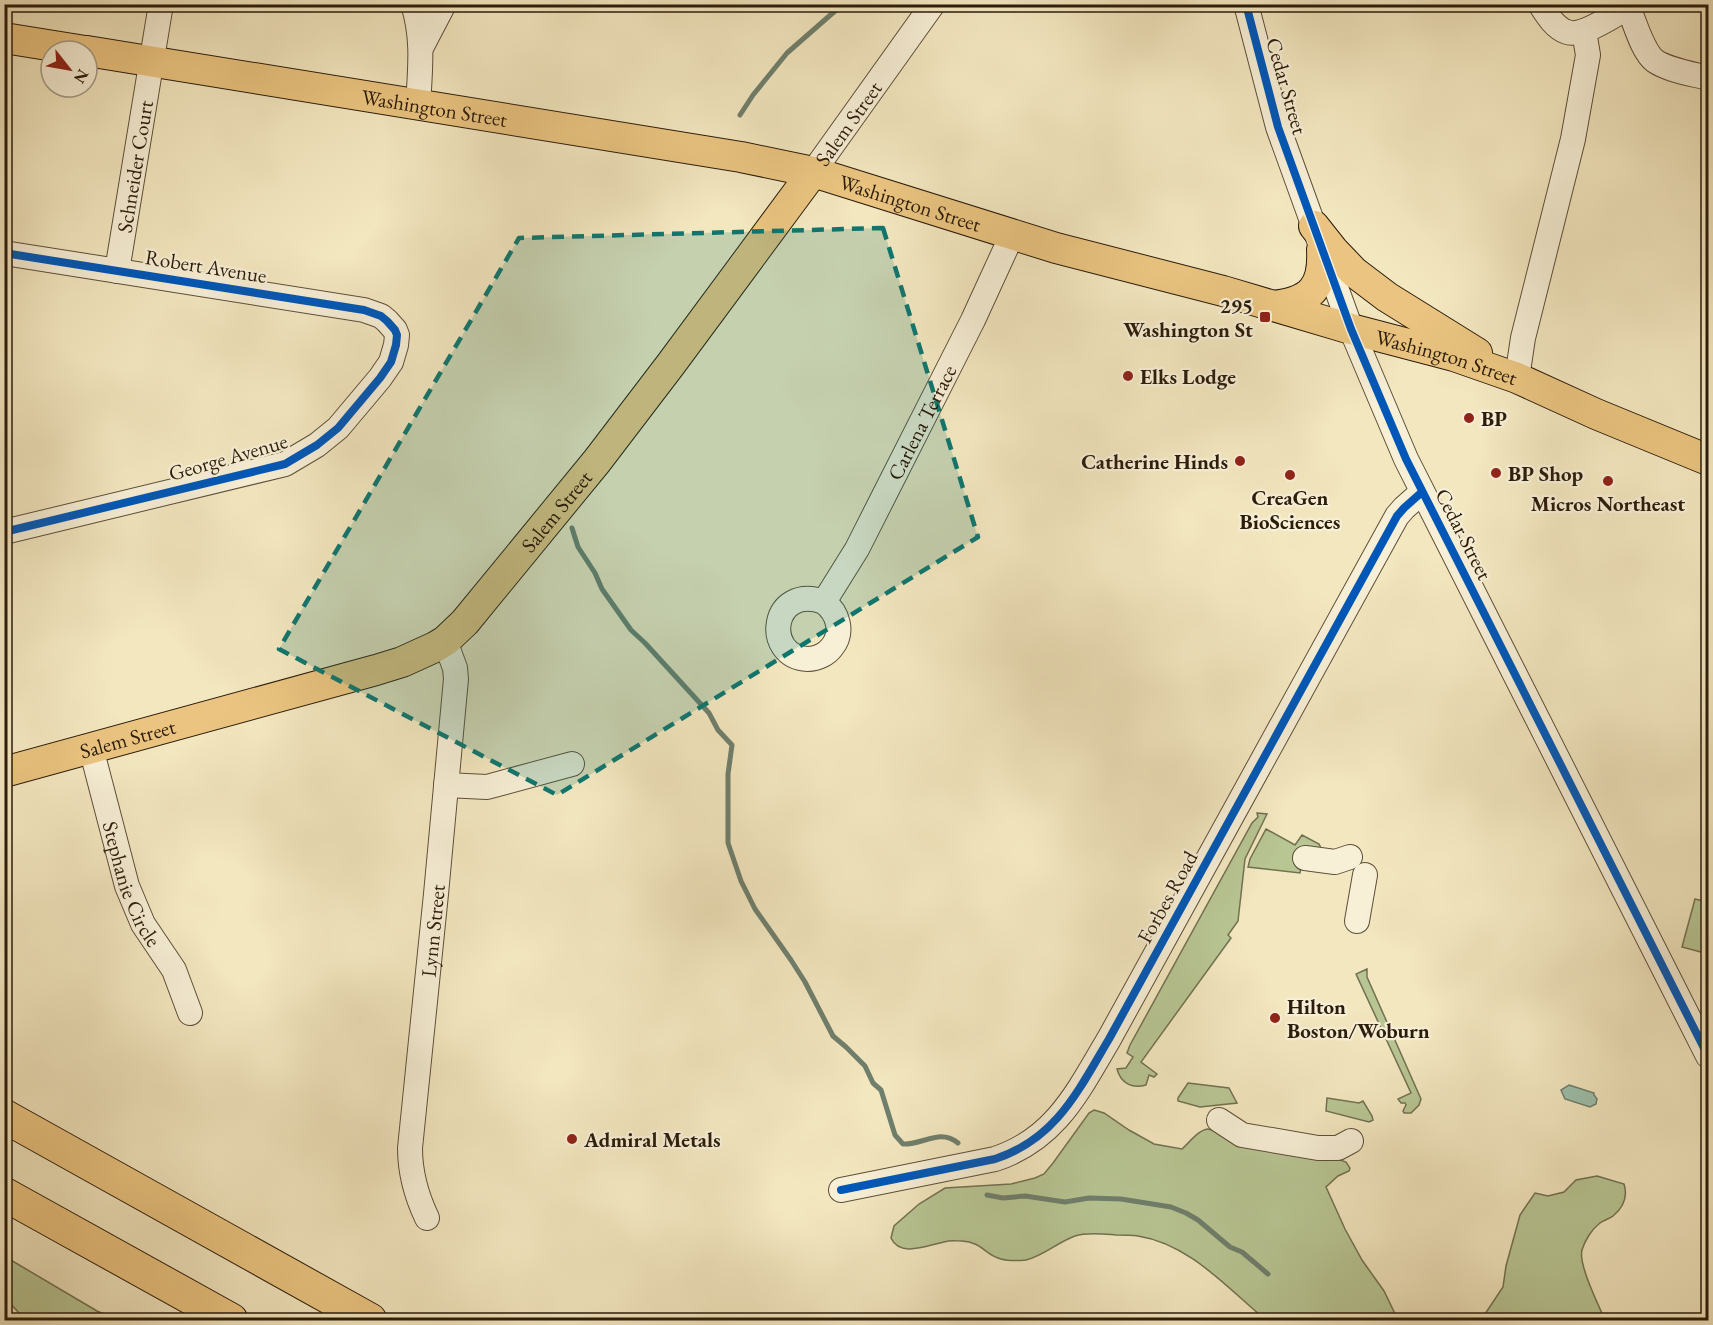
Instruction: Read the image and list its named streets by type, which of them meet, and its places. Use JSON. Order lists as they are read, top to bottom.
{
  "streets": {
    "main road": ["Washington Street", "Salem Street"],
    "street": [
      "Cedar Street",
      "Schneider Court",
      "Robert Avenue",
      "Carlena Terrace",
      "George Avenue",
      "Stephanie Circle",
      "Forbes Road",
      "Lynn Street"
    ]
  },
  "crossings": [
    ["Cedar Street", "Washington Street"],
    ["Cedar Street", "Forbes Road"],
    ["Washington Street", "Salem Street"],
    ["Washington Street", "Schneider Court"],
    ["Washington Street", "Carlena Terrace"],
    ["Salem Street", "Stephanie Circle"],
    ["Salem Street", "Lynn Street"],
    ["Schneider Court", "Robert Avenue"],
    ["Robert Avenue", "George Avenue"]
  ],
  "places": {
    "transit": ["295 Washington St"],
    "other": [
      "Elks Lodge",
      "BP",
      "Catherine Hinds",
      "BP Shop",
      "CreaGen BioSciences",
      "Micros Northeast",
      "Hilton Boston/Woburn",
      "Admiral Metals"
    ]
  },
  "north": "bottom right"
}
